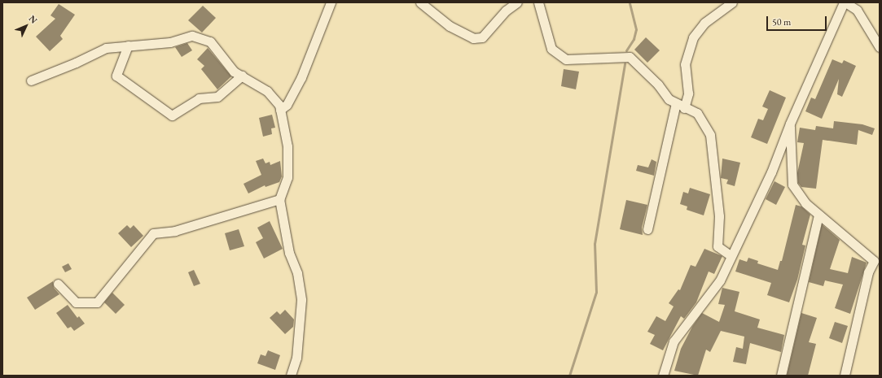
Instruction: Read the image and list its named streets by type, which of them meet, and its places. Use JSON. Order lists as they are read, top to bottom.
{
  "scale_bar": "50 m",
  "north": "top right"
}
